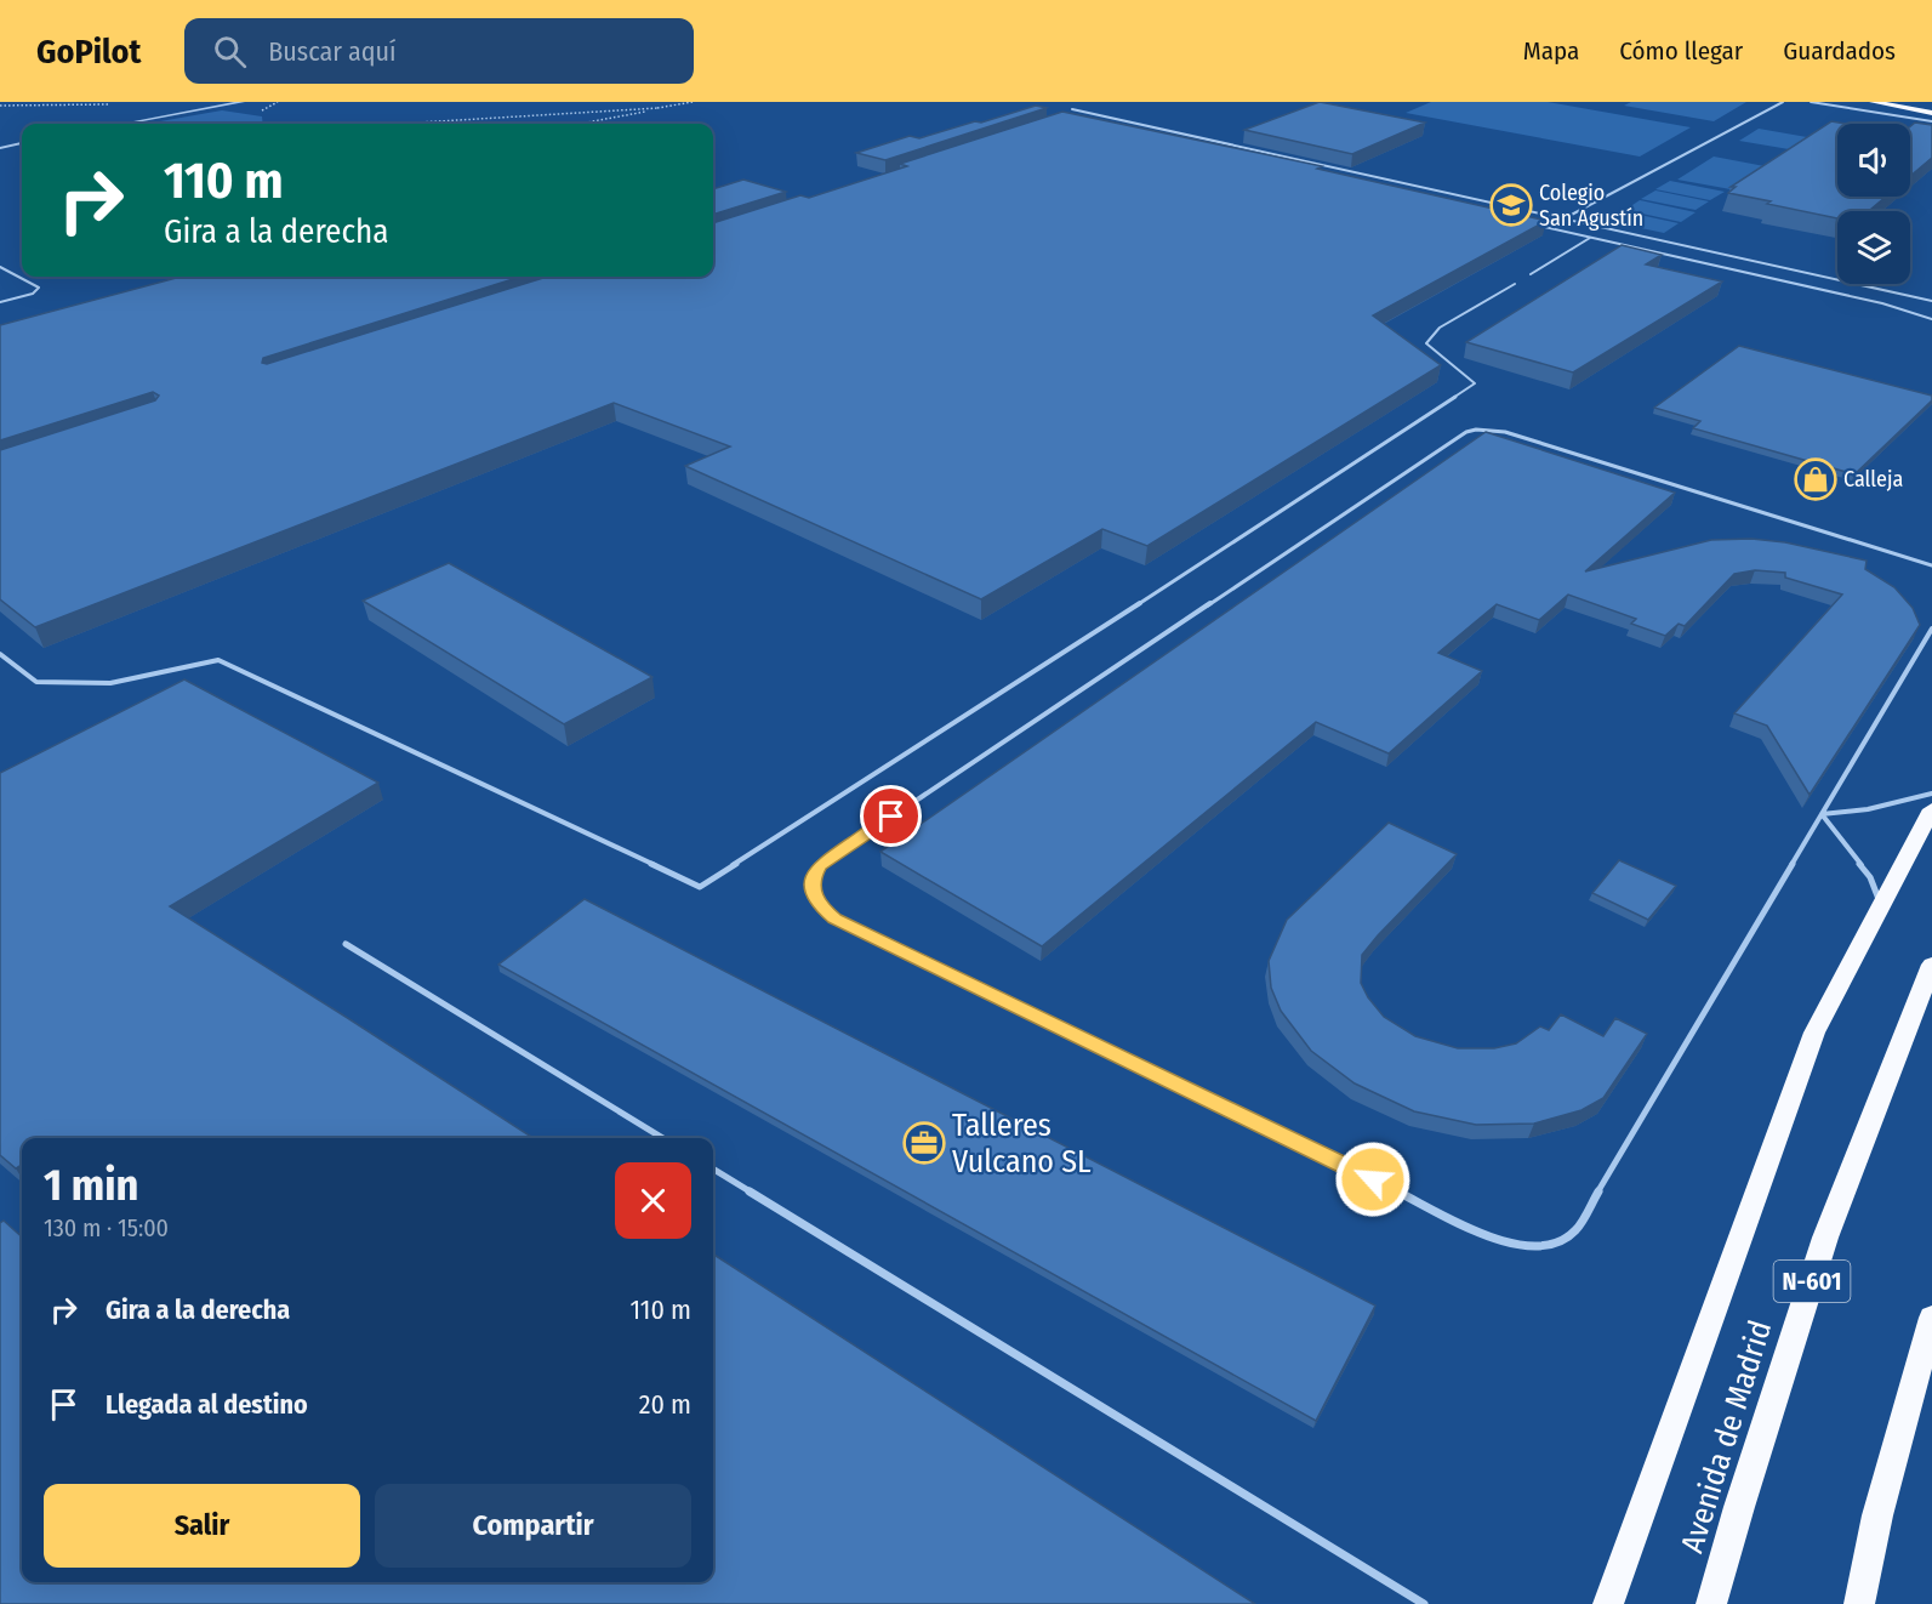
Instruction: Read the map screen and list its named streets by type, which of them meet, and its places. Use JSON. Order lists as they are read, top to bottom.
{
  "streets": {
    "highway": ["N-601", "Avenida de Madrid"]
  },
  "places": {
    "school or university": ["Colegio San Agustín"],
    "shop": ["Calleja"],
    "office": ["Talleres Vulcano SL"]
  },
  "page": {
    "header": "GoPilot",
    "search": "Buscar aquí",
    "nav": ["Mapa", "Cómo llegar", "Guardados"],
    "turn": ["110 m", "Gira a la derecha"],
    "heading": ["1 min", "130 m · 15:00"],
    "list": [
      {
        "name": "Gira a la derecha",
        "value": "110 m"
      },
      {
        "name": "Llegada al destino",
        "value": "20 m"
      }
    ],
    "buttons": ["Salir", "Compartir"]
  }
}
